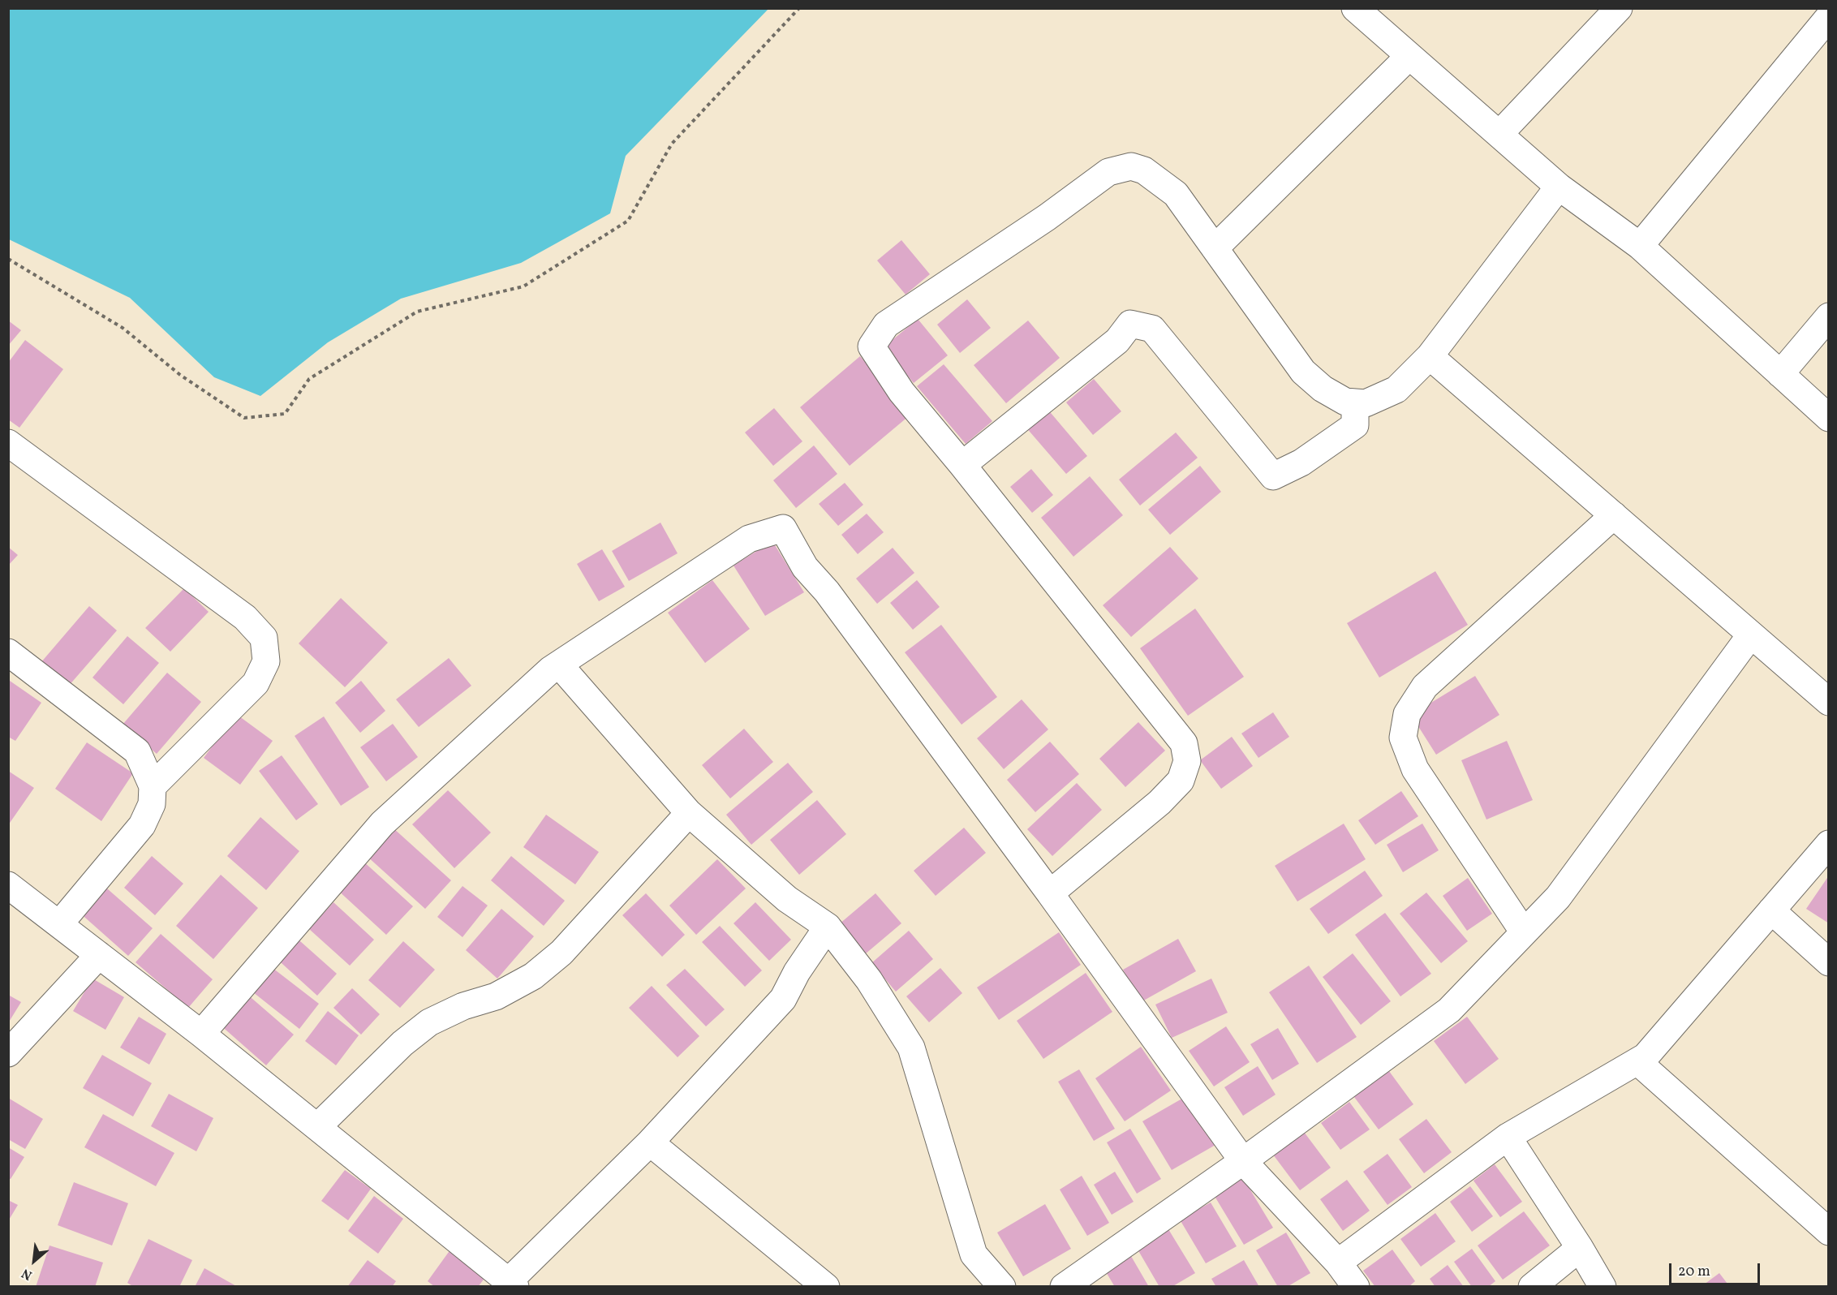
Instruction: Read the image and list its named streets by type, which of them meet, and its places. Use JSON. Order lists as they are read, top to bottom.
{
  "scale_bar": "20 m",
  "north": "bottom left"
}
